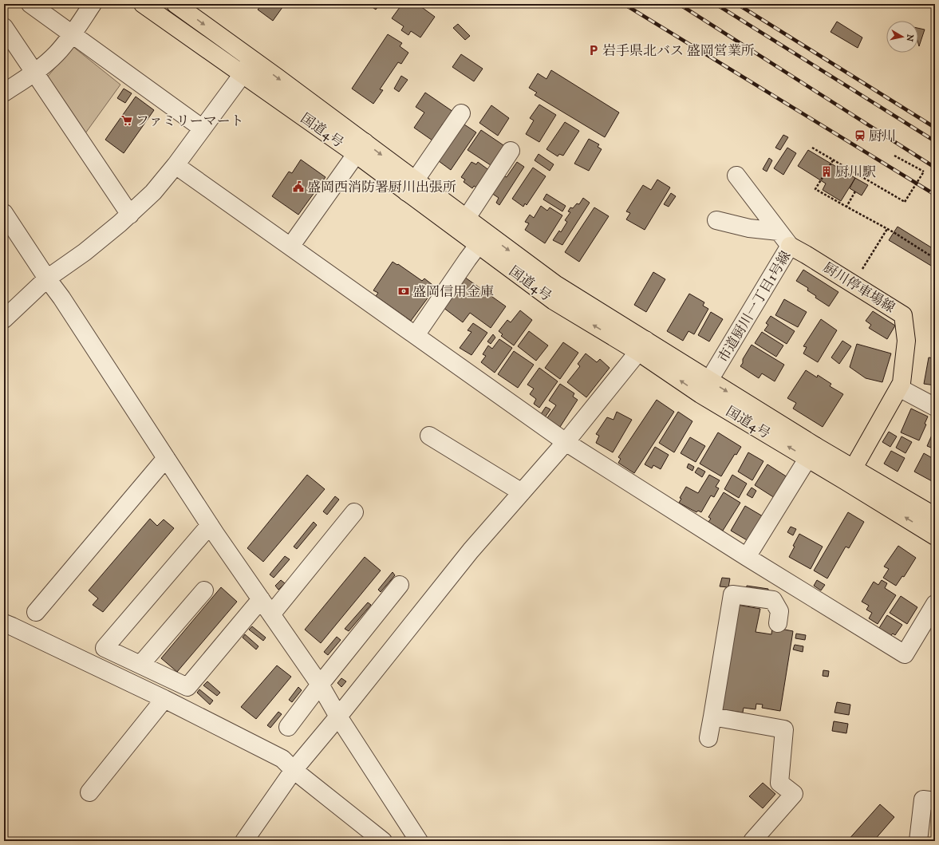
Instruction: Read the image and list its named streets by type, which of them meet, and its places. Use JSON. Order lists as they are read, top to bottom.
{
  "streets": {
    "main road": ["国道4号", "厨川停車場線"],
    "street": ["市道厨川一丁目1号線"]
  },
  "crossings": [
    ["国道4号", "厨川停車場線"],
    ["国道4号", "市道厨川一丁目1号線"],
    ["厨川停車場線", "市道厨川一丁目1号線"]
  ],
  "places": {
    "parking": ["岩手県北バス 盛岡営業所"],
    "supermarket": ["ファミリーマート"],
    "station": ["厨川"],
    "building": ["厨川駅"],
    "public building": ["盛岡西消防署厨川出張所"],
    "bank": ["盛岡信用金庫"]
  },
  "north": "right"
}
